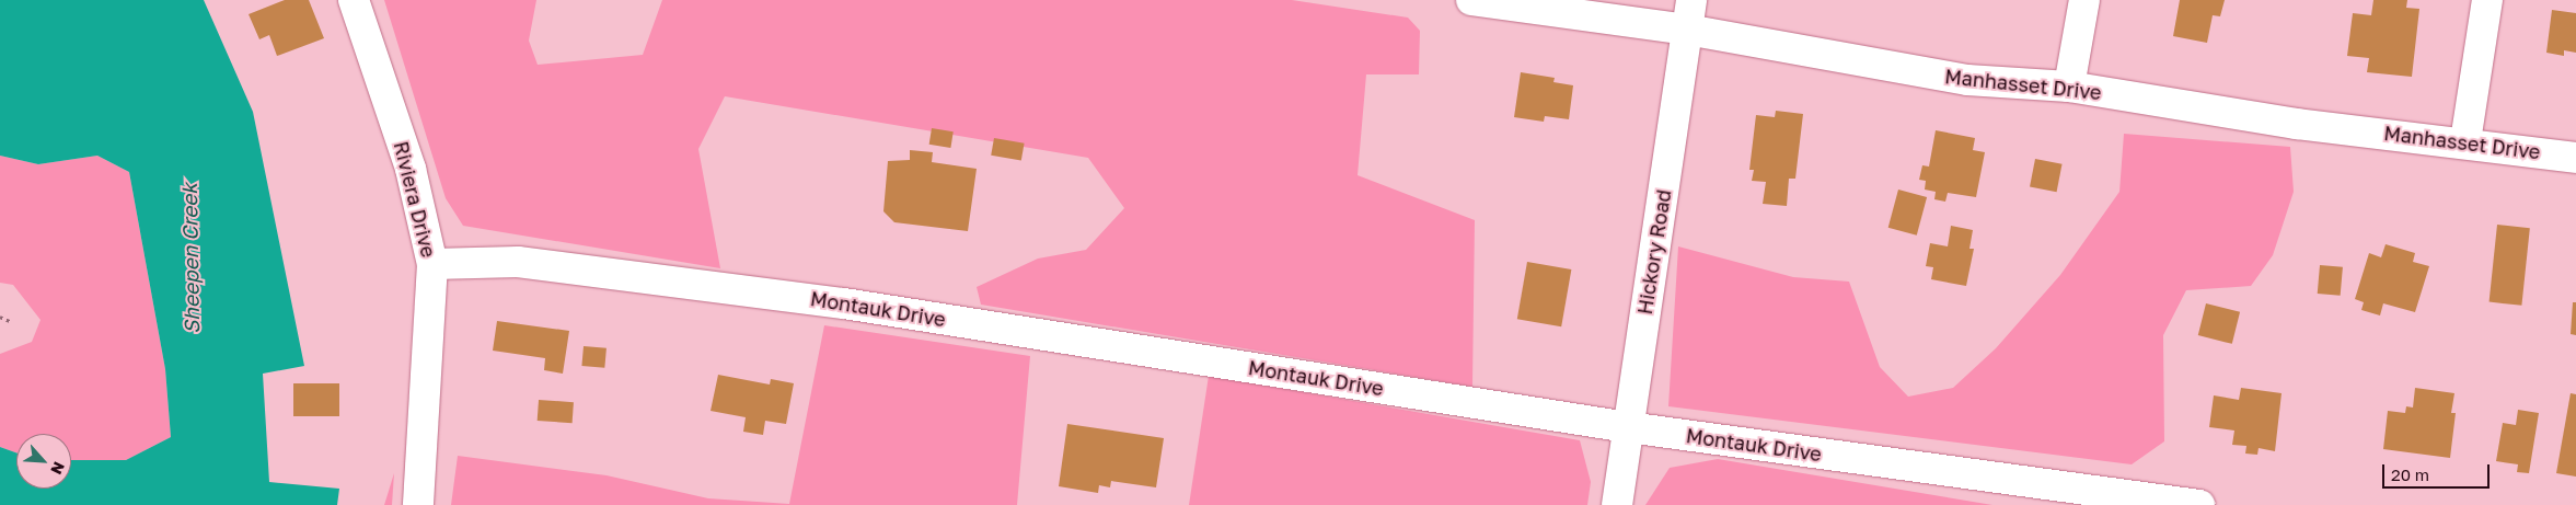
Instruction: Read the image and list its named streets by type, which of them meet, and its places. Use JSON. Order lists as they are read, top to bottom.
{
  "streets": {
    "street": [
      "Manhasset Drive",
      "Riviera Drive",
      "Hickory Road",
      "Montauk Drive"
    ]
  },
  "crossings": [
    ["Manhasset Drive", "Hickory Road"],
    ["Riviera Drive", "Montauk Drive"],
    ["Hickory Road", "Montauk Drive"]
  ],
  "water": ["Sheepen Creek"],
  "scale_bar": "20 m",
  "north": "bottom right"
}
